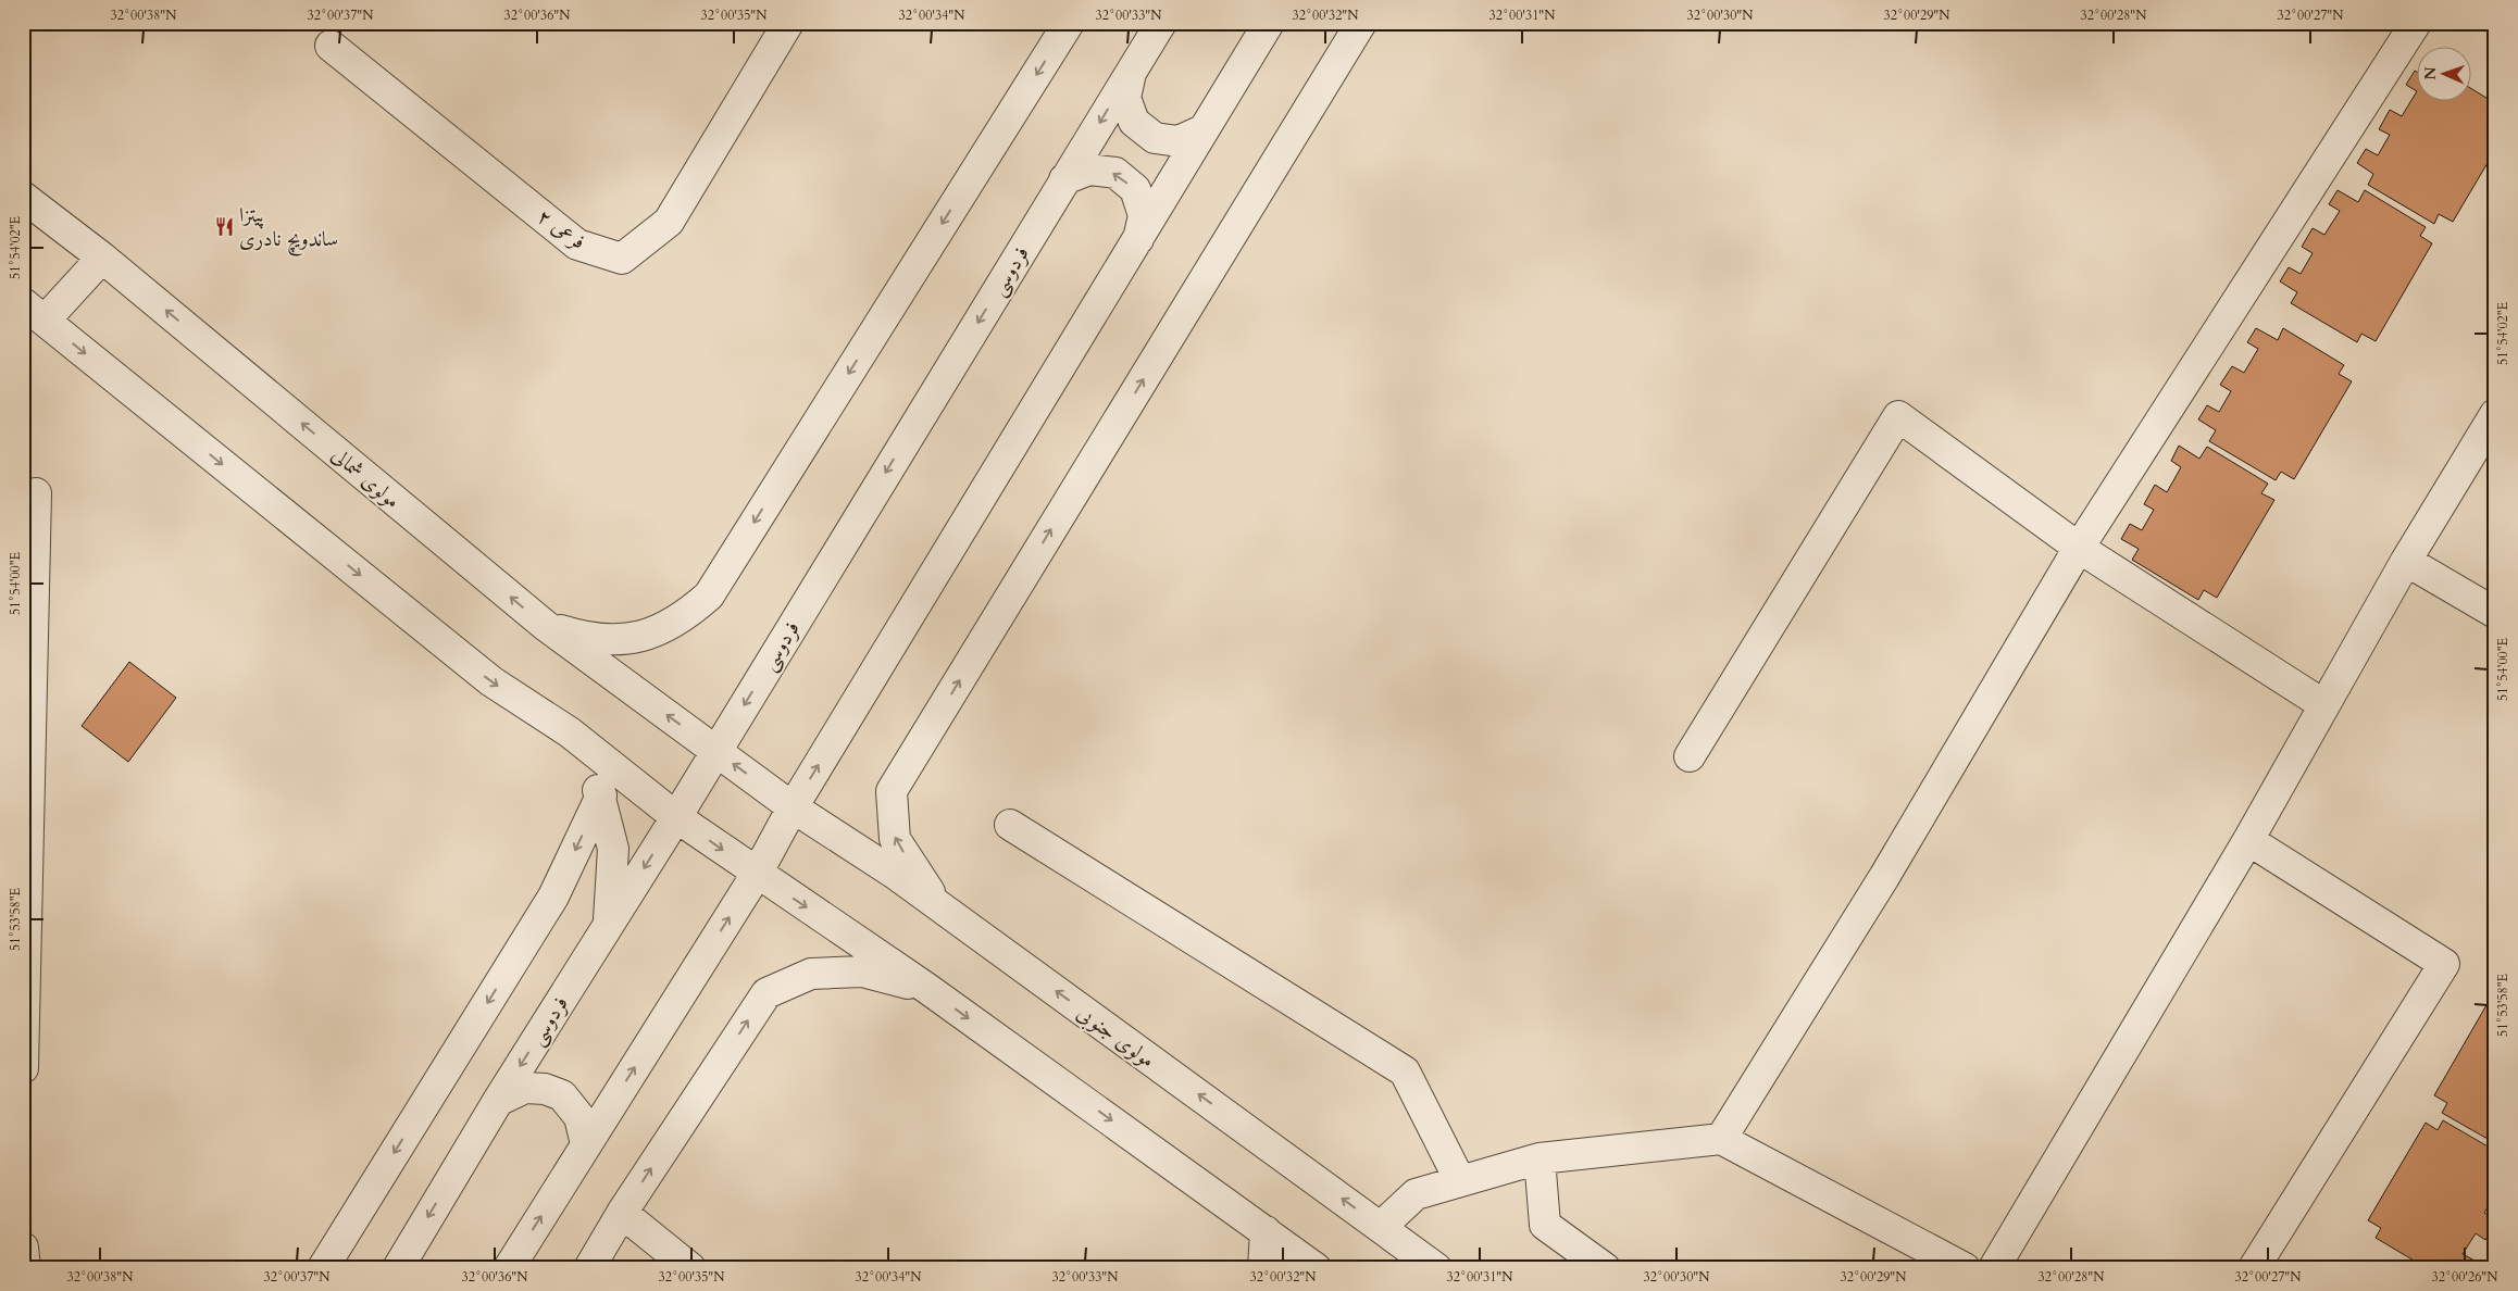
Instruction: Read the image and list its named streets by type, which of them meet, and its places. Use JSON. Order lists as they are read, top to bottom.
{
  "streets": {
    "street": [
      "فرعی ۲",
      "فردوسی",
      "مولوی شمالی",
      "مولوی جنوبی"
    ]
  },
  "crossings": [
    ["فردوسی", "مولوی شمالی"],
    ["مولوی شمالی", "مولوی جنوبی"]
  ],
  "places": {
    "restaurant": ["پیتزا ساندویچ نادری"]
  },
  "north": "left",
  "coordinates": [
    "32°00'38\"N",
    "32°00'37\"N",
    "32°00'36\"N",
    "32°00'35\"N",
    "32°00'34\"N",
    "32°00'33\"N",
    "32°00'32\"N",
    "32°00'31\"N",
    "32°00'30\"N",
    "32°00'29\"N",
    "32°00'28\"N",
    "32°00'27\"N",
    "51°54'02\"E",
    "51°54'00\"E",
    "51°53'58\"E",
    "32°00'26\"N"
  ]
}
